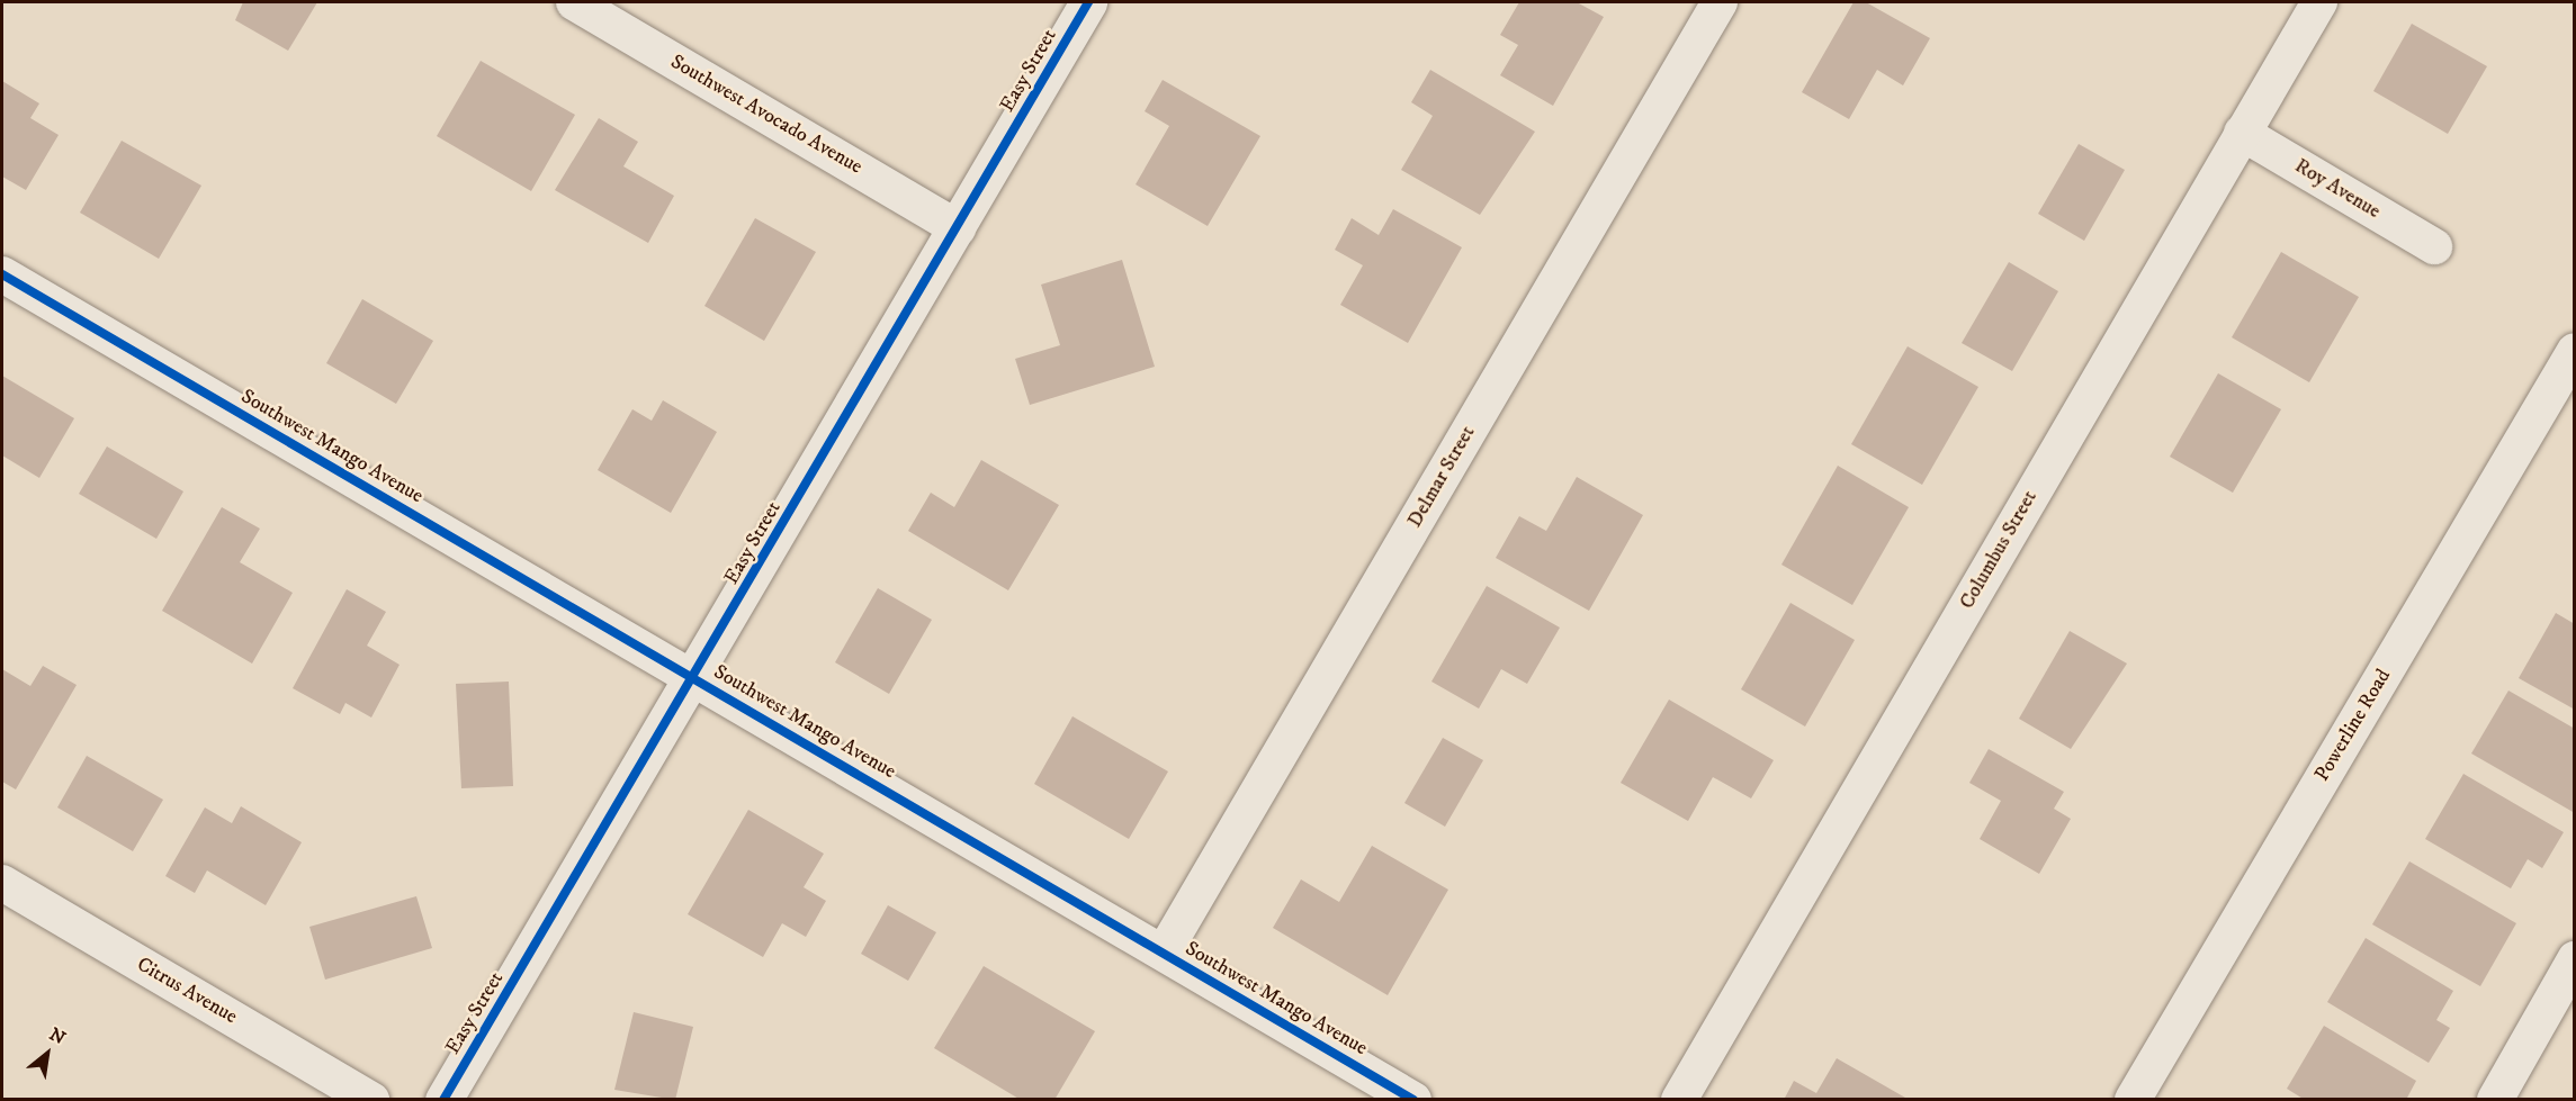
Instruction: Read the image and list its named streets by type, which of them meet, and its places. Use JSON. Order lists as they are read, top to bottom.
{
  "streets": {
    "street": [
      "Easy Street",
      "Southwest Avocado Avenue",
      "Roy Avenue",
      "Southwest Mango Avenue",
      "Delmar Street",
      "Columbus Street",
      "Powerline Road",
      "Citrus Avenue"
    ]
  },
  "crossings": [
    ["Easy Street", "Southwest Avocado Avenue"],
    ["Easy Street", "Southwest Mango Avenue"],
    ["Roy Avenue", "Columbus Street"],
    ["Southwest Mango Avenue", "Delmar Street"]
  ],
  "north": "top right"
}
